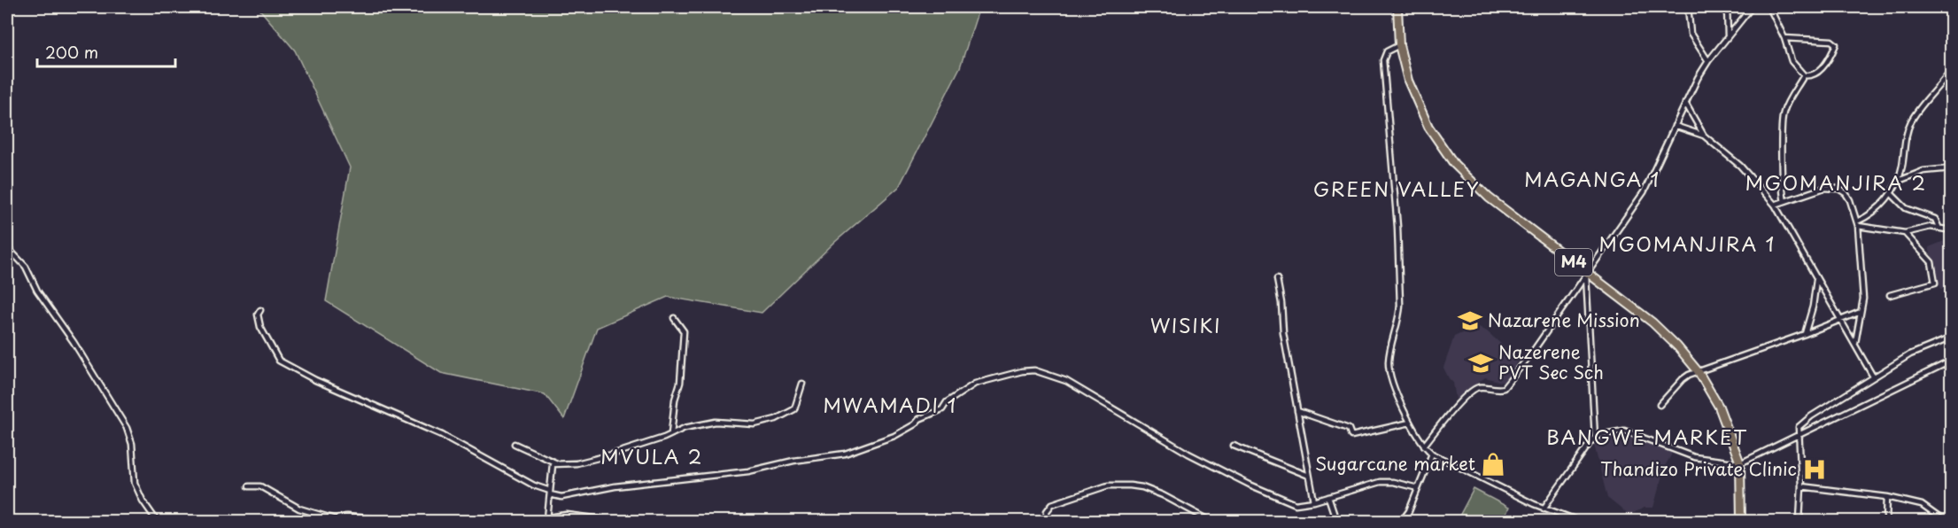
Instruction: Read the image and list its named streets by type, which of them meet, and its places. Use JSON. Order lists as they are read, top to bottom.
{
  "streets": {
    "main road": ["M4"]
  },
  "districts": [
    "MAGANGA 1",
    "MGOMANJIRA 2",
    "GREEN VALLEY",
    "MGOMANJIRA 1",
    "WISIKI",
    "MWAMADI 1",
    "BANGWE MARKET",
    "MVULA 2"
  ],
  "places": {
    "school or university": ["Nazarene Mission", "Nazerene PVT Sec Sch"],
    "shop": ["Sugarcane market"],
    "hospital": ["Thandizo Private Clinic"]
  },
  "scale_bar": "200 m"
}
